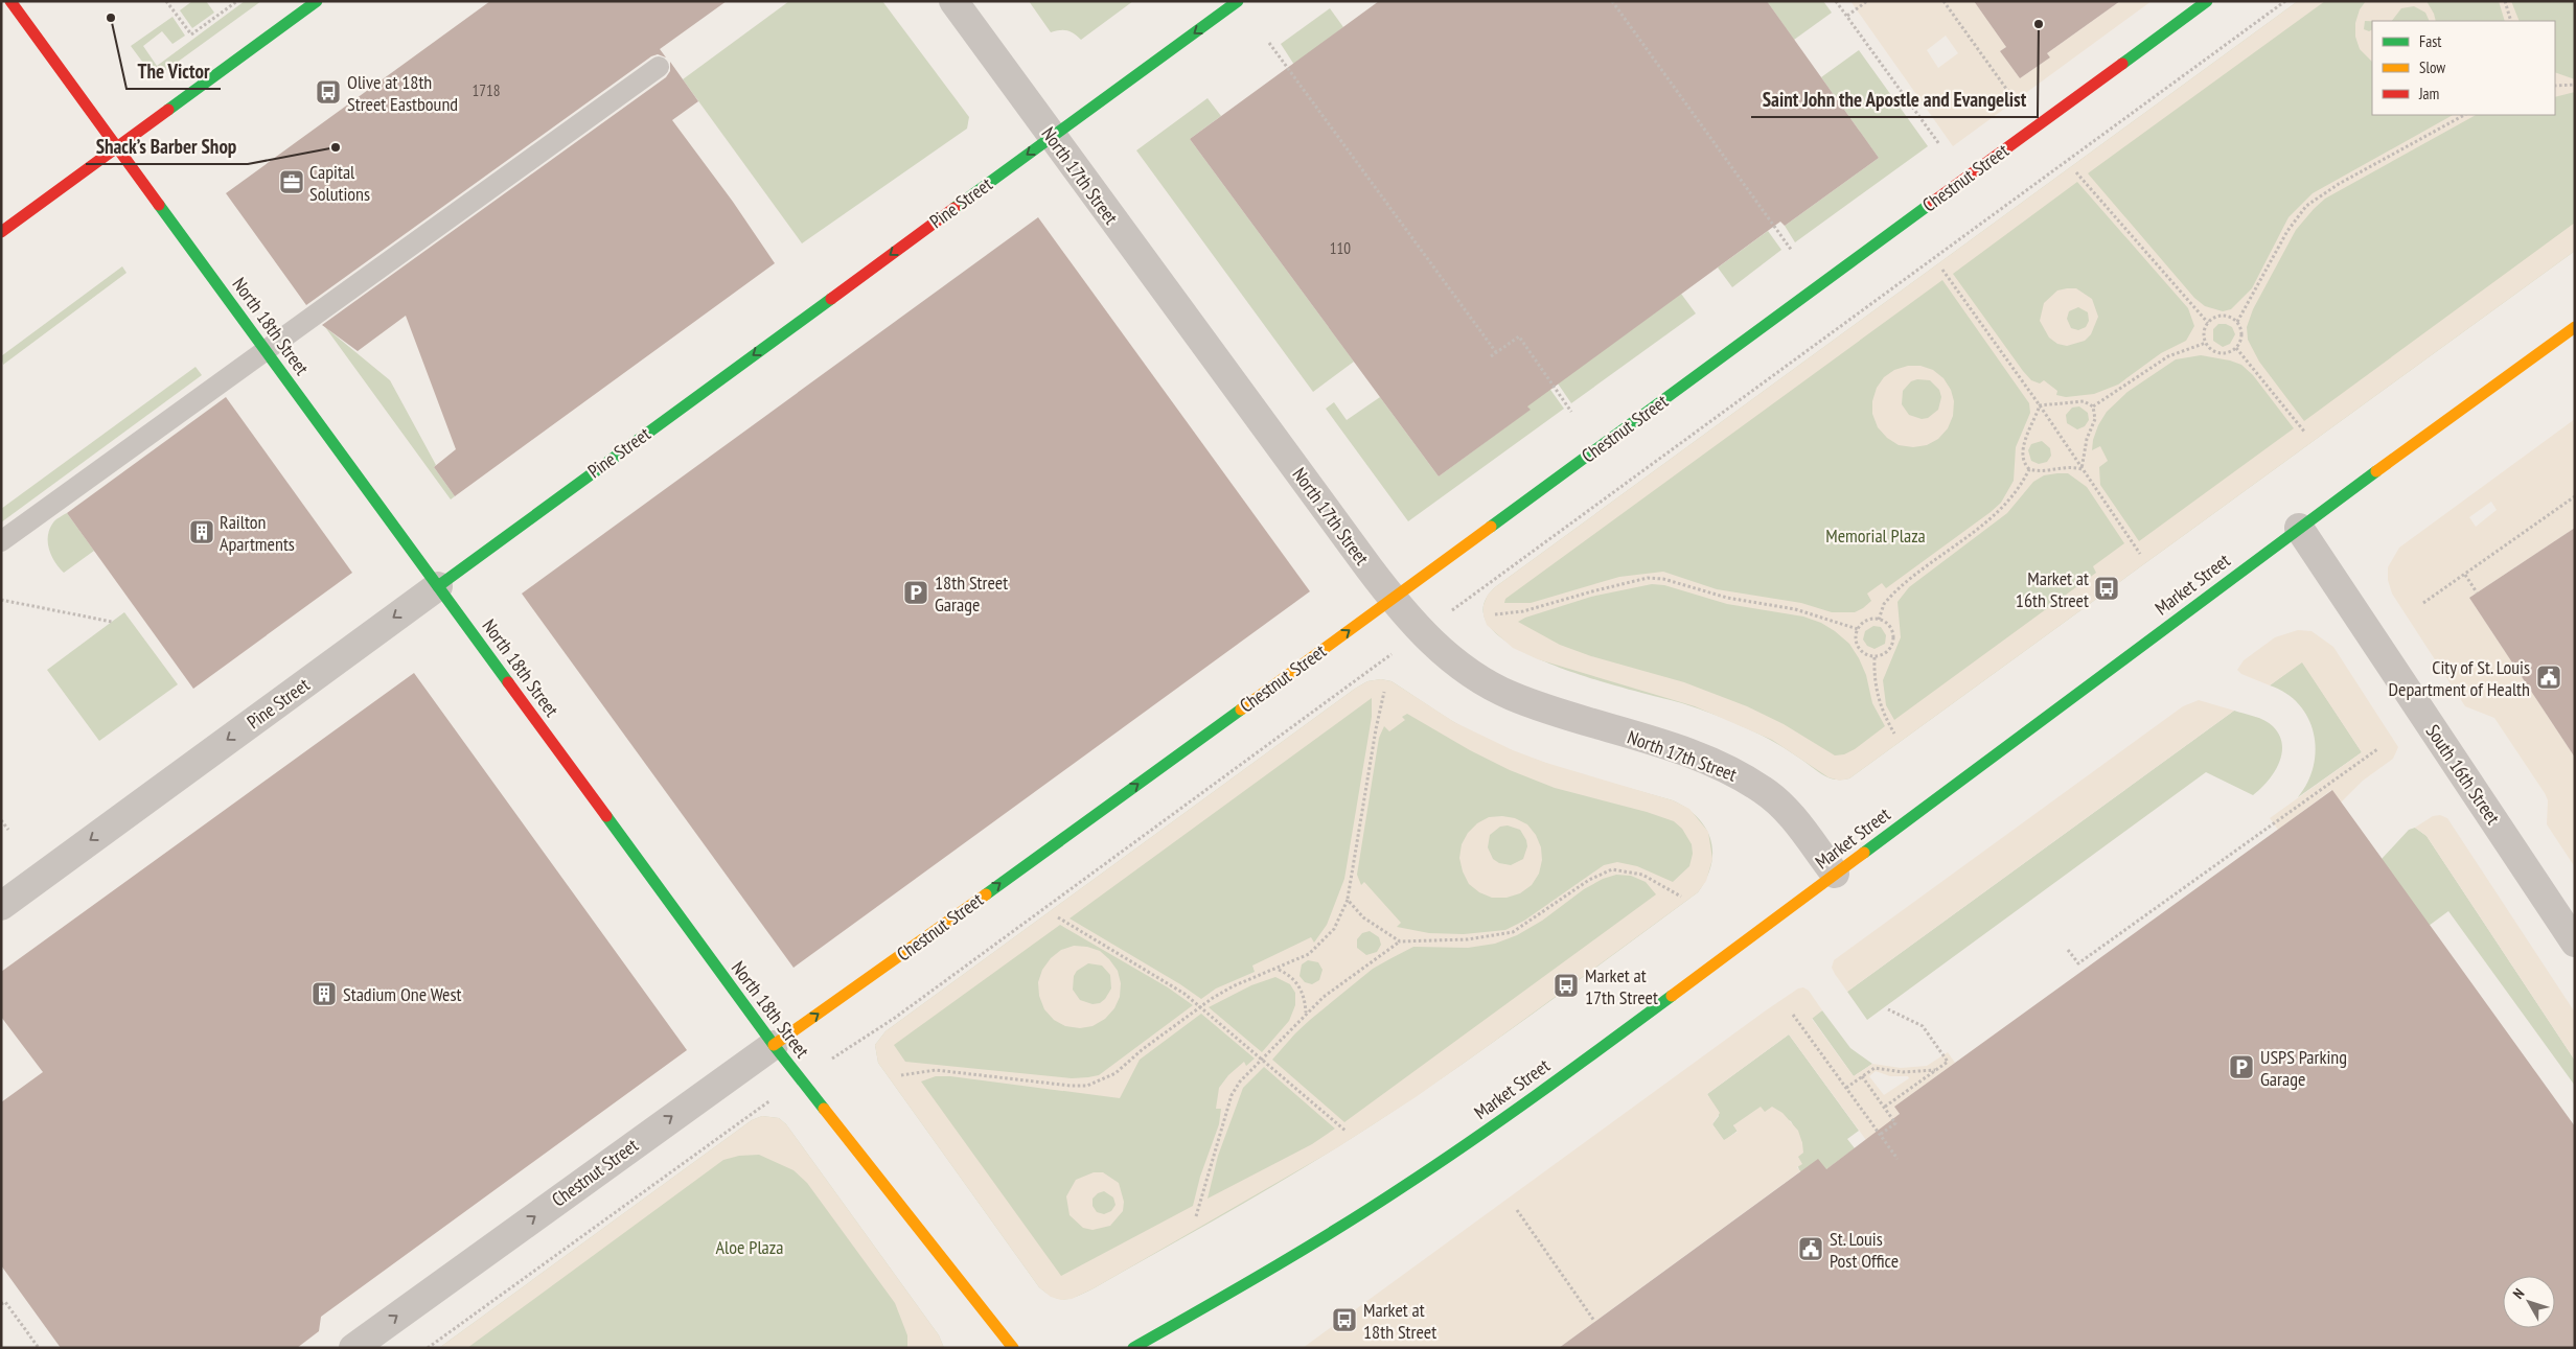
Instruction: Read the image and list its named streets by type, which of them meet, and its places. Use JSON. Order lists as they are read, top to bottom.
{
  "streets": {
    "street": [
      "North 17th Street",
      "Chestnut Street",
      "Pine Street",
      "North 18th Street",
      "Market Street",
      "South 16th Street"
    ]
  },
  "crossings": [
    ["North 17th Street", "Chestnut Street"],
    ["North 17th Street", "Pine Street"],
    ["North 17th Street", "Market Street"],
    ["Chestnut Street", "North 18th Street"],
    ["Pine Street", "North 18th Street"],
    ["Market Street", "South 16th Street"]
  ],
  "one_way": ["Chestnut Street", "Pine Street"],
  "parks": ["Memorial Plaza", "Aloe Plaza"],
  "places": {
    "other": ["The Victor", "Saint John the Apostle and Evangelist", "Shack’s Barber Shop"],
    "bus stop": [
      "Olive at 18th Street Eastbound",
      "Market at 16th Street",
      "Market at 17th Street",
      "Market at 18th Street"
    ],
    "office": ["Capital Solutions"],
    "building": ["Railton Apartments", "Stadium One West"],
    "parking": ["18th Street Garage", "USPS Parking Garage"],
    "public building": ["City of St. Louis Department of Health", "St. Louis Post Office"]
  },
  "house_numbers": ["1718", "110"],
  "legend": ["Fast", "Slow", "Jam"],
  "north": "top left"
}
